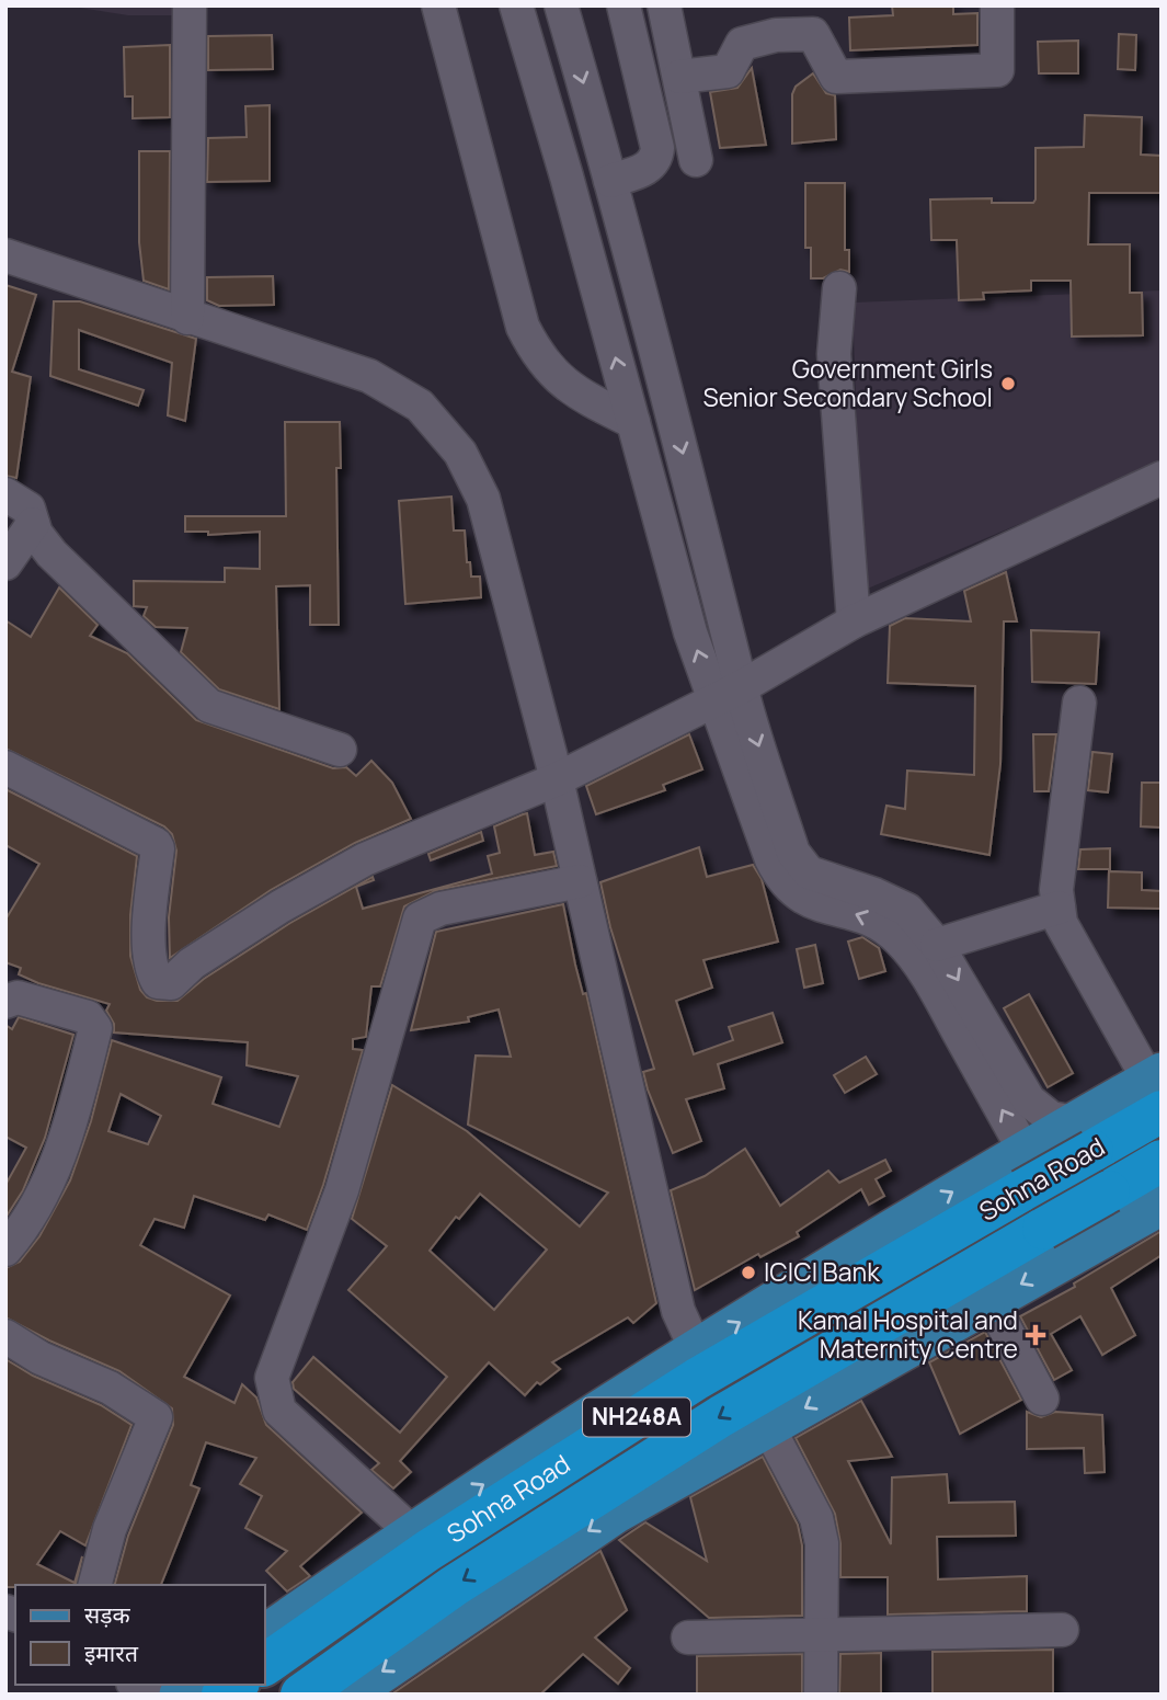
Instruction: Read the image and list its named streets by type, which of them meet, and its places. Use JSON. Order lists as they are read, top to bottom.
{
  "streets": {
    "highway": ["Sohna Road", "NH248A"]
  },
  "places": {
    "other": ["Government Girls Senior Secondary School", "ICICI Bank"],
    "health": ["Kamal Hospital and Maternity Centre"]
  },
  "legend": ["सड़क", "इमारत"]
}
